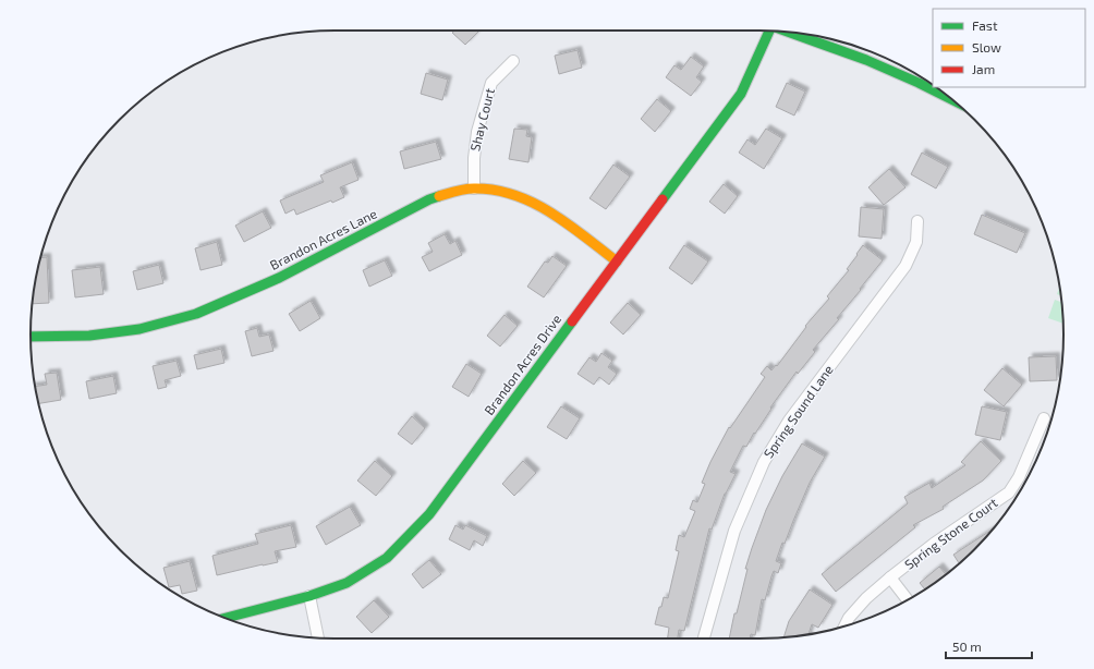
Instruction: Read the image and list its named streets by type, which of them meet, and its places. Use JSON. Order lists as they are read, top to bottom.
{
  "streets": {
    "street": [
      "Shay Court",
      "Brandon Acres Lane",
      "Brandon Acres Drive",
      "Spring Sound Lane",
      "Spring Stone Court"
    ]
  },
  "crossings": [
    ["Shay Court", "Brandon Acres Lane"],
    ["Brandon Acres Lane", "Brandon Acres Drive"]
  ],
  "legend": ["Fast", "Slow", "Jam"],
  "scale_bar": "50 m"
}
